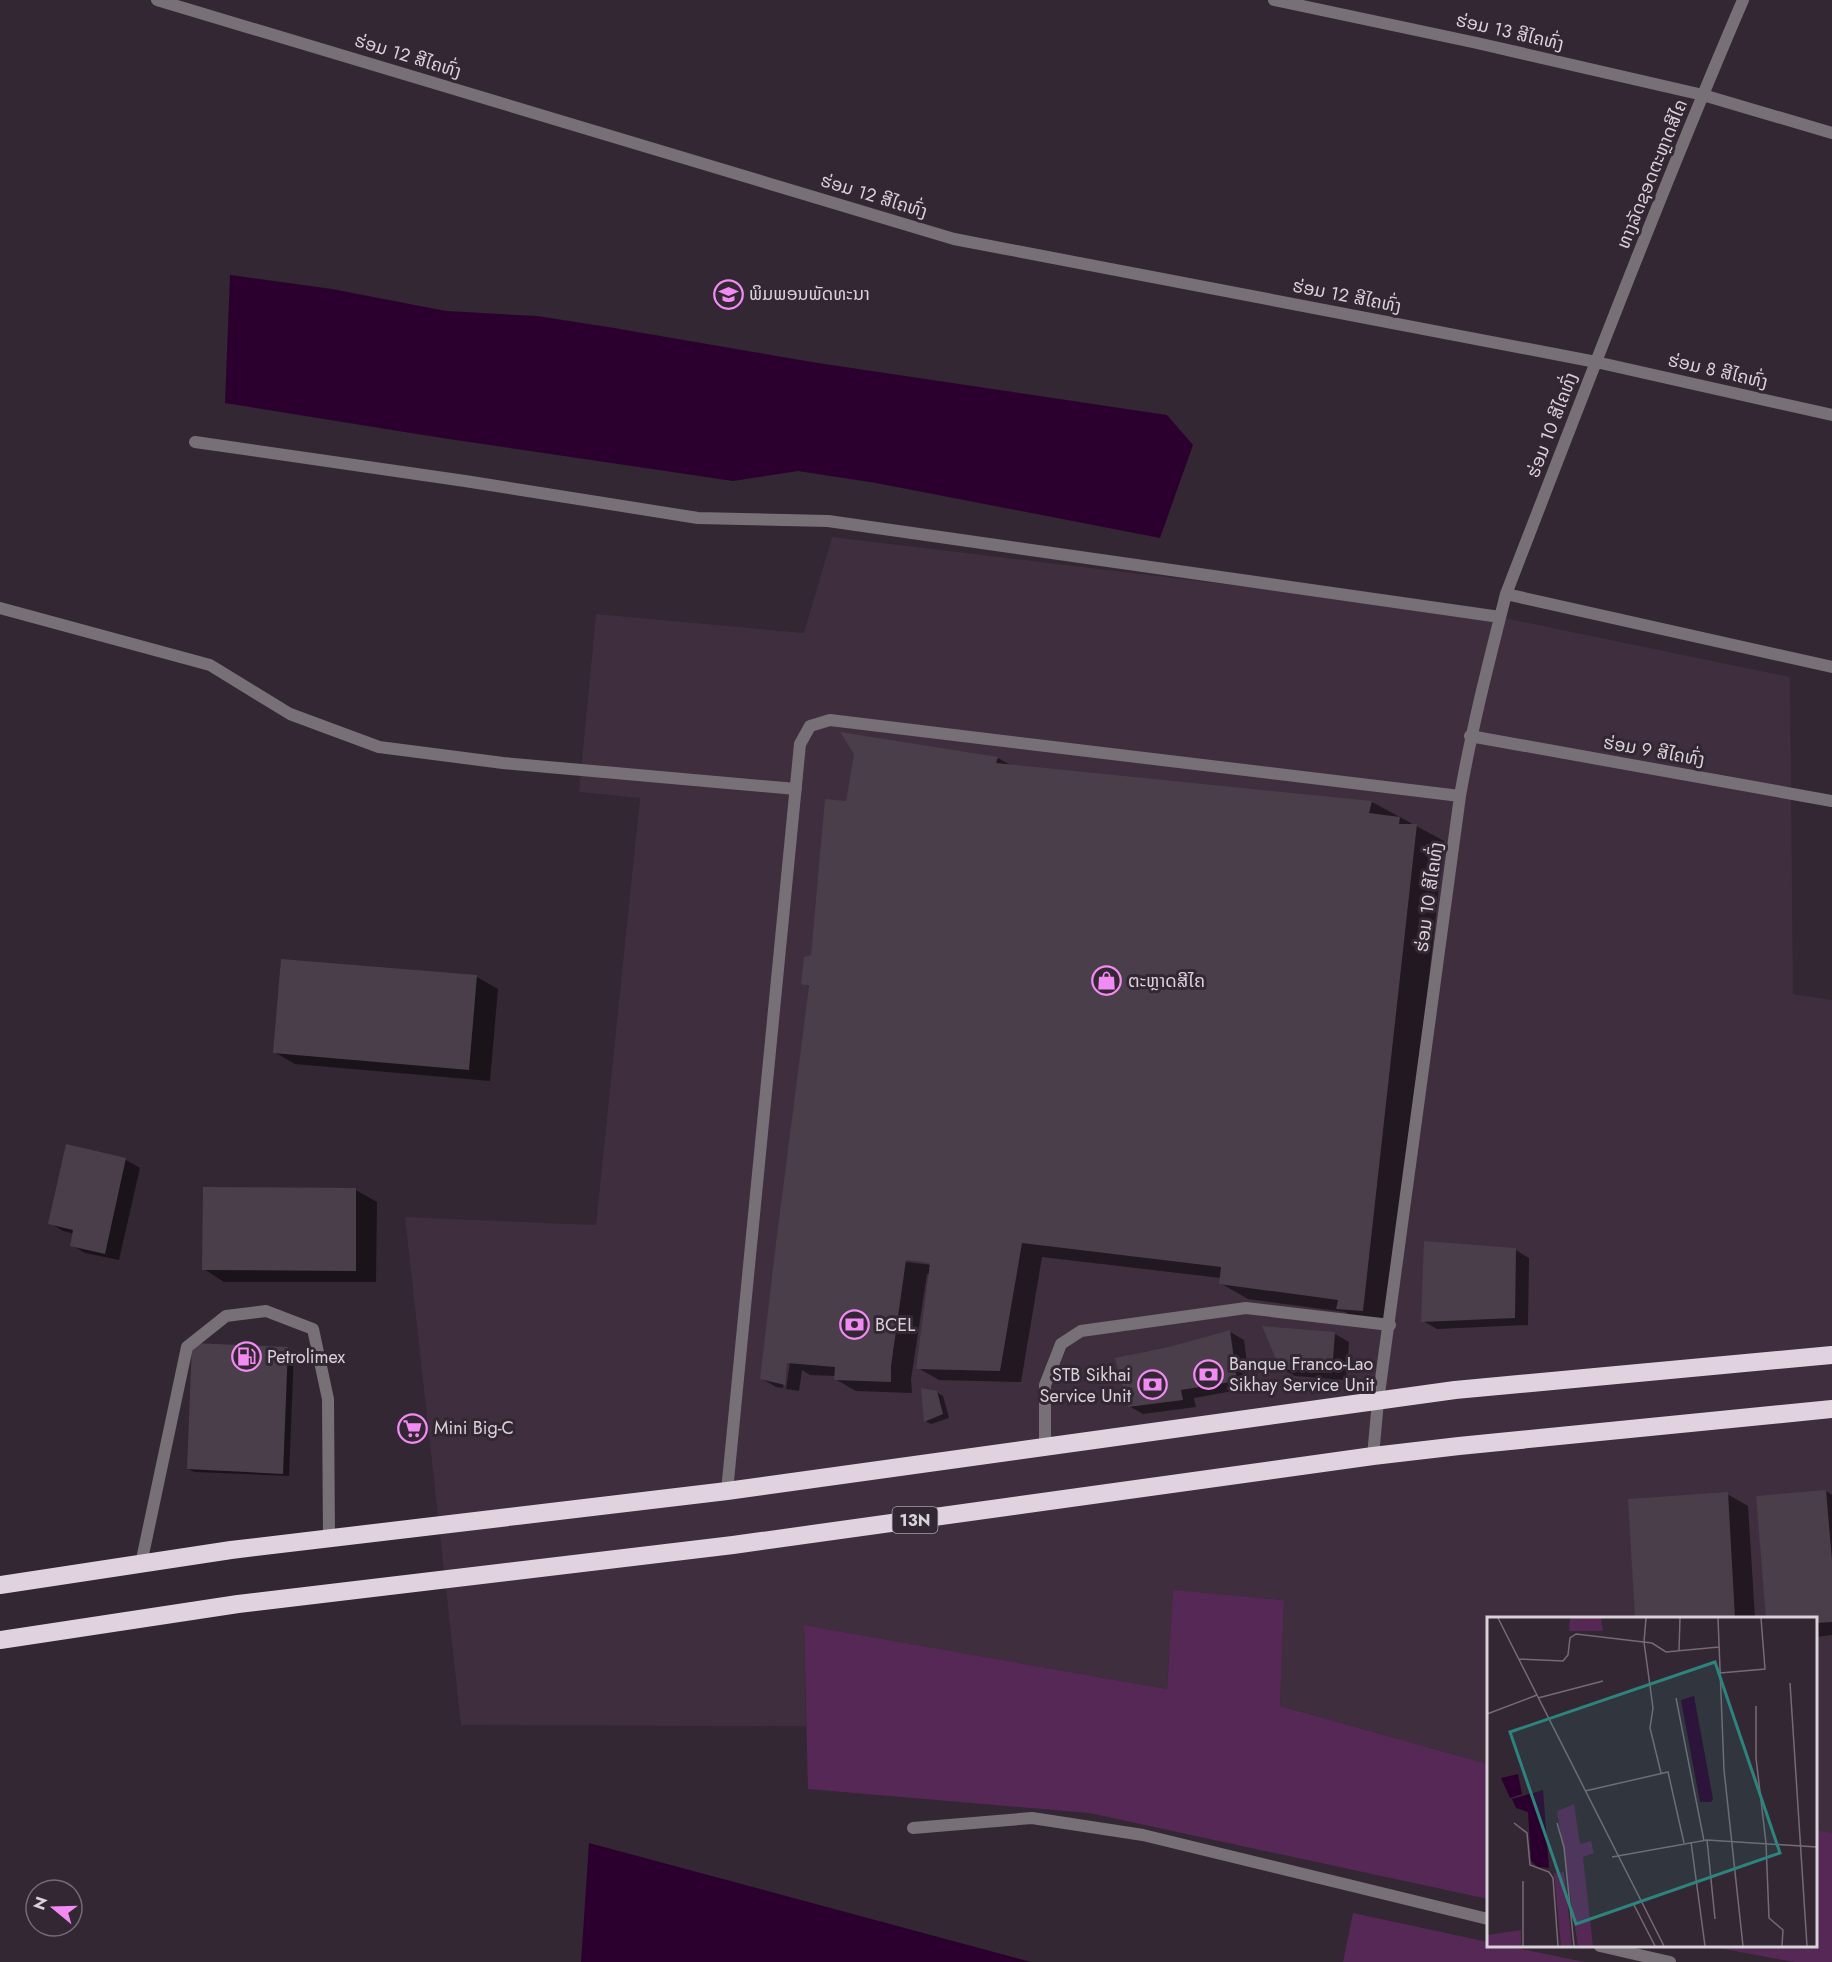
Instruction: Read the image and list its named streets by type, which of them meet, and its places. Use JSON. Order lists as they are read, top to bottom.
{
  "streets": {
    "highway": ["13N"],
    "street": [
      "ຮ່ອມ 13 ສີໄຄທົ່ງ",
      "ຮ່ອມ 12 ສີໄຄທົ່ງ",
      "ທາງລັດຊອດຕະຫຼາດສີໄຄ",
      "ຮ່ອມ 8 ສີໄຄທົ່ງ",
      "ຮ່ອມ 10 ສີໄຄທົ່ງ",
      "ຮ່ອມ 9 ສີໄຄທົ່ງ"
    ]
  },
  "crossings": [
    ["ຮ່ອມ 13 ສີໄຄທົ່ງ", "ທາງລັດຊອດຕະຫຼາດສີໄຄ"],
    ["ຮ່ອມ 12 ສີໄຄທົ່ງ", "ທາງລັດຊອດຕະຫຼາດສີໄຄ"],
    ["ຮ່ອມ 12 ສີໄຄທົ່ງ", "ຮ່ອມ 8 ສີໄຄທົ່ງ"],
    ["ຮ່ອມ 12 ສີໄຄທົ່ງ", "ຮ່ອມ 10 ສີໄຄທົ່ງ"],
    ["ທາງລັດຊອດຕະຫຼາດສີໄຄ", "ຮ່ອມ 8 ສີໄຄທົ່ງ"],
    ["ທາງລັດຊອດຕະຫຼາດສີໄຄ", "ຮ່ອມ 10 ສີໄຄທົ່ງ"],
    ["ຮ່ອມ 8 ສີໄຄທົ່ງ", "ຮ່ອມ 10 ສີໄຄທົ່ງ"],
    ["ຮ່ອມ 10 ສີໄຄທົ່ງ", "ຮ່ອມ 9 ສີໄຄທົ່ງ"],
    ["ຮ່ອມ 10 ສີໄຄທົ່ງ", "13N"]
  ],
  "places": {
    "school or university": ["ພິມພອນພັດທະນາ"],
    "shop": ["ຕະຫຼາດສີໄຄ"],
    "bank": ["BCEL", "Banque Franco-Lao Sikhay Service Unit", "STB Sikhai Service Unit"],
    "fuel station": ["Petrolimex"],
    "supermarket": ["Mini Big-C"]
  },
  "north": "left"
}
